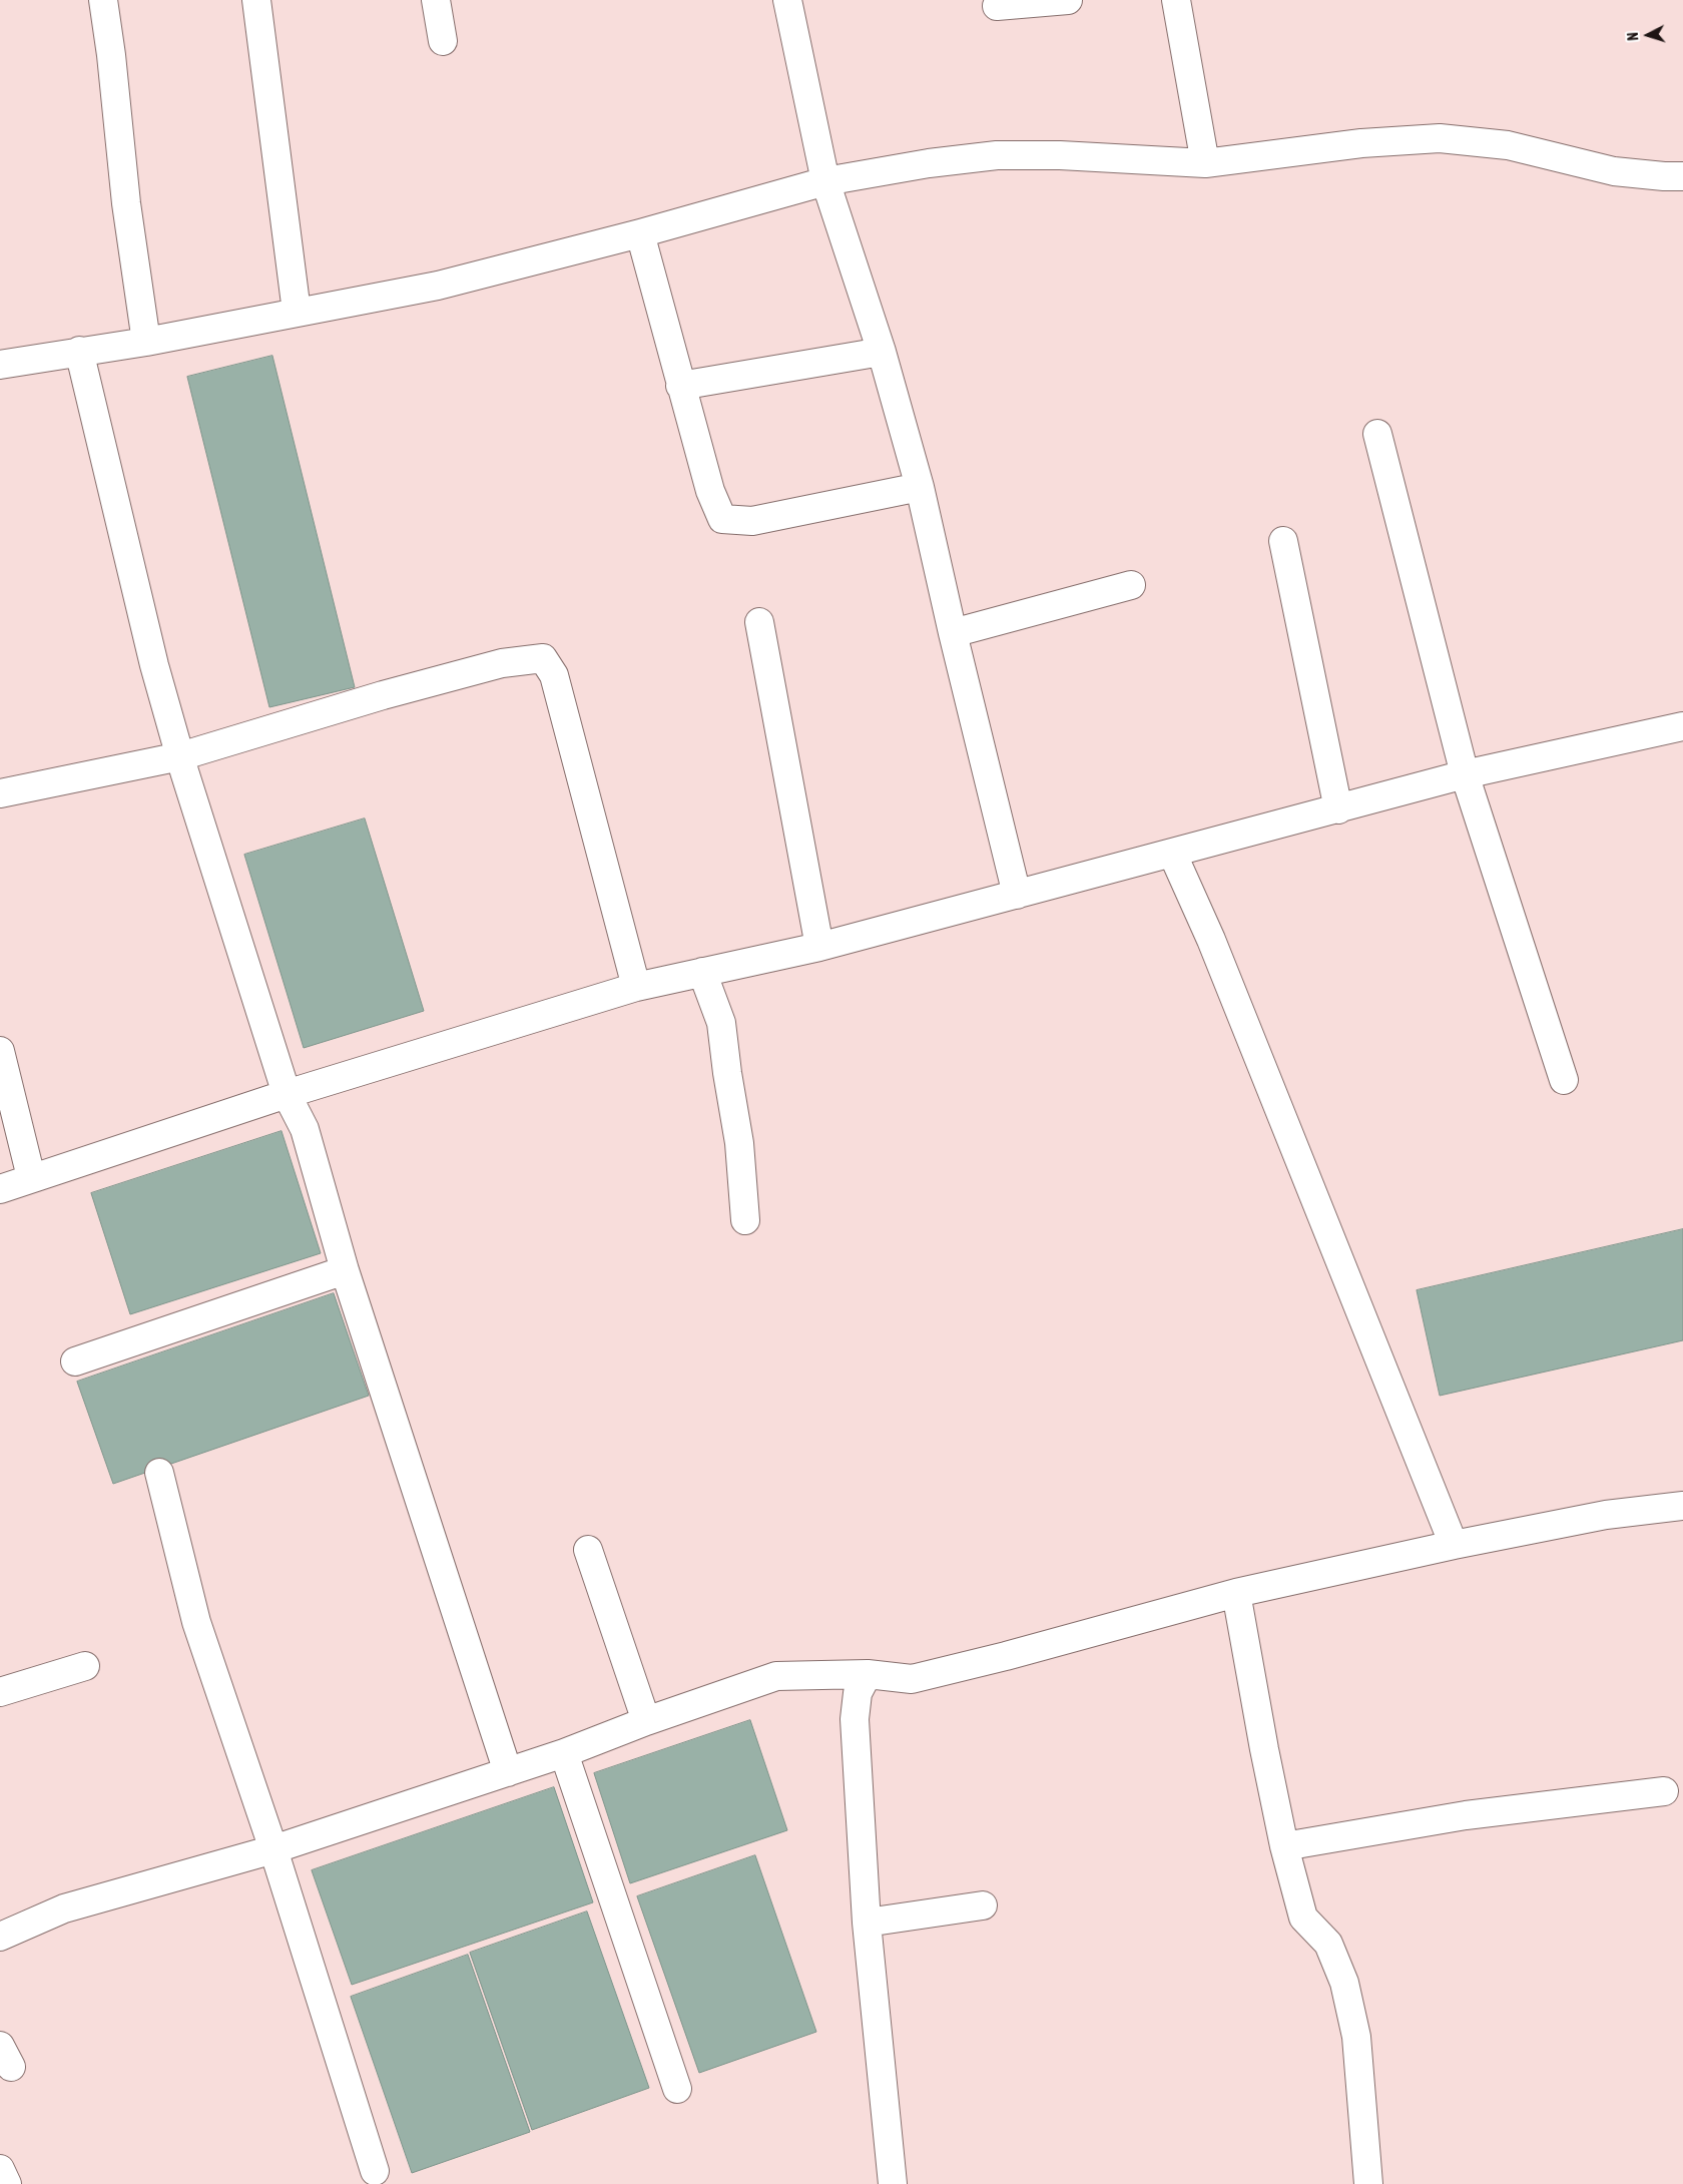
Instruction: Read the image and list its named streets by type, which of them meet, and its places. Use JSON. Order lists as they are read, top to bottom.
{
  "north": "left"
}
